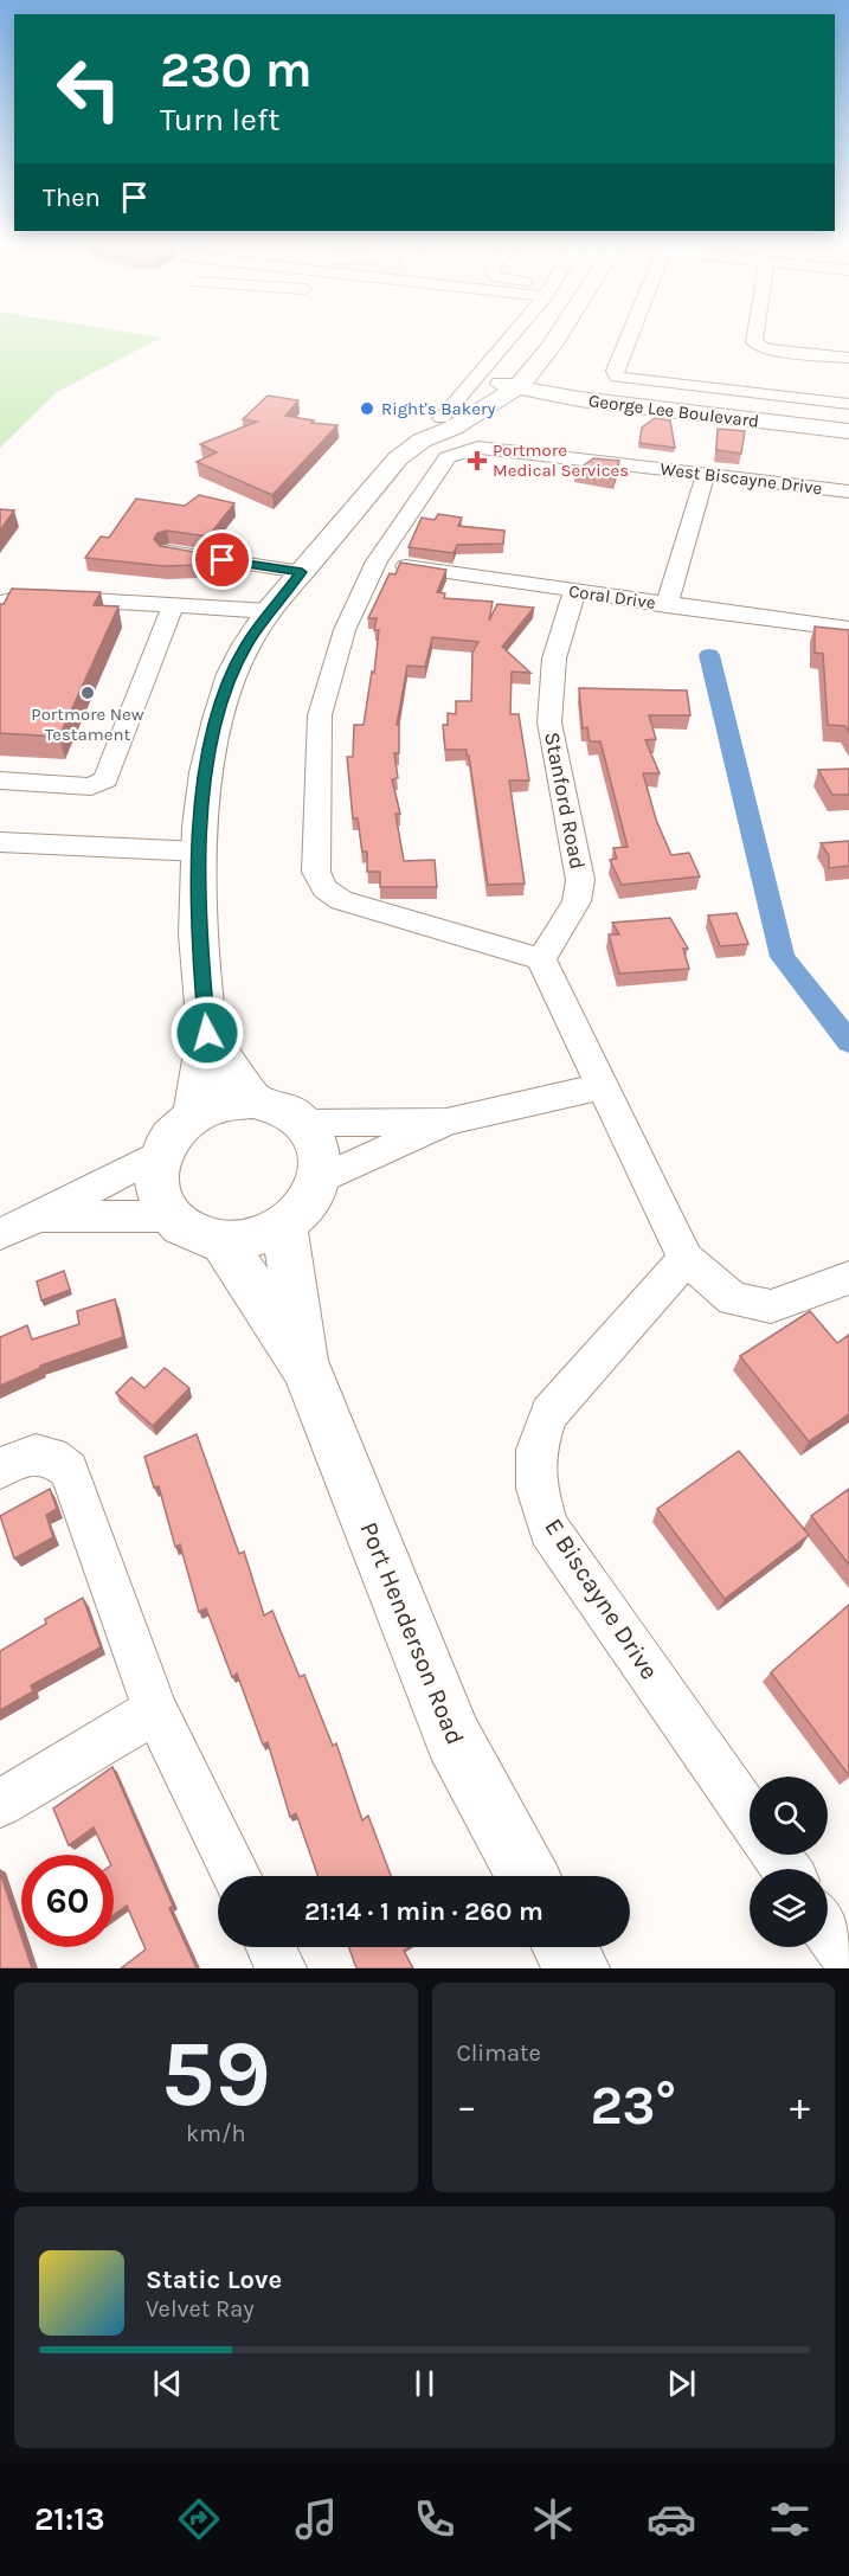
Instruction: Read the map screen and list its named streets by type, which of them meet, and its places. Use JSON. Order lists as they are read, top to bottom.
{
  "streets": {
    "main road": ["George Lee Boulevard", "Port Henderson Road"],
    "street": [
      "West Biscayne Drive",
      "Coral Drive",
      "Stanford Road",
      "E Biscayne Drive"
    ]
  },
  "crossings": [
    ["West Biscayne Drive", "Coral Drive"],
    ["Coral Drive", "Stanford Road"]
  ],
  "places": {
    "other": ["Right's Bakery", "Portmore New Testament"],
    "health": ["Portmore Medical Services"]
  },
  "page": {
    "turn": ["230 m", "Turn left"],
    "then": "Then",
    "limit": "60",
    "trip": "21:14 · 1 min · 260 m",
    "tile": [
      ["59", "km/h"],
      "Climate"
    ],
    "heat": ["−", "23°", "+"],
    "song": ["Static Love", "Velvet Ray"],
    "tabs": "21:13"
  }
}
